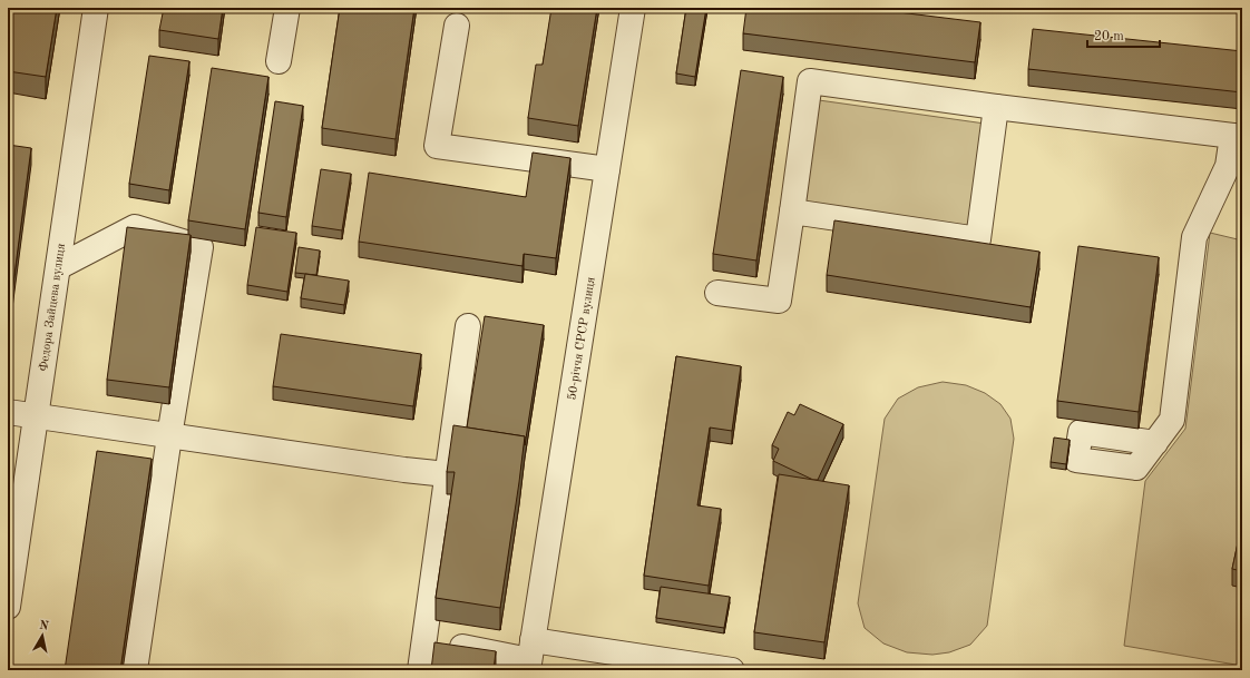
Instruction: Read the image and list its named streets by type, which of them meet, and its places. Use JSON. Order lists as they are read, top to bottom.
{
  "streets": {
    "street": ["Федора Зайцева вулиця", "50-річчя СРСР вулиця"]
  },
  "scale_bar": "20 m",
  "north": "top"
}
